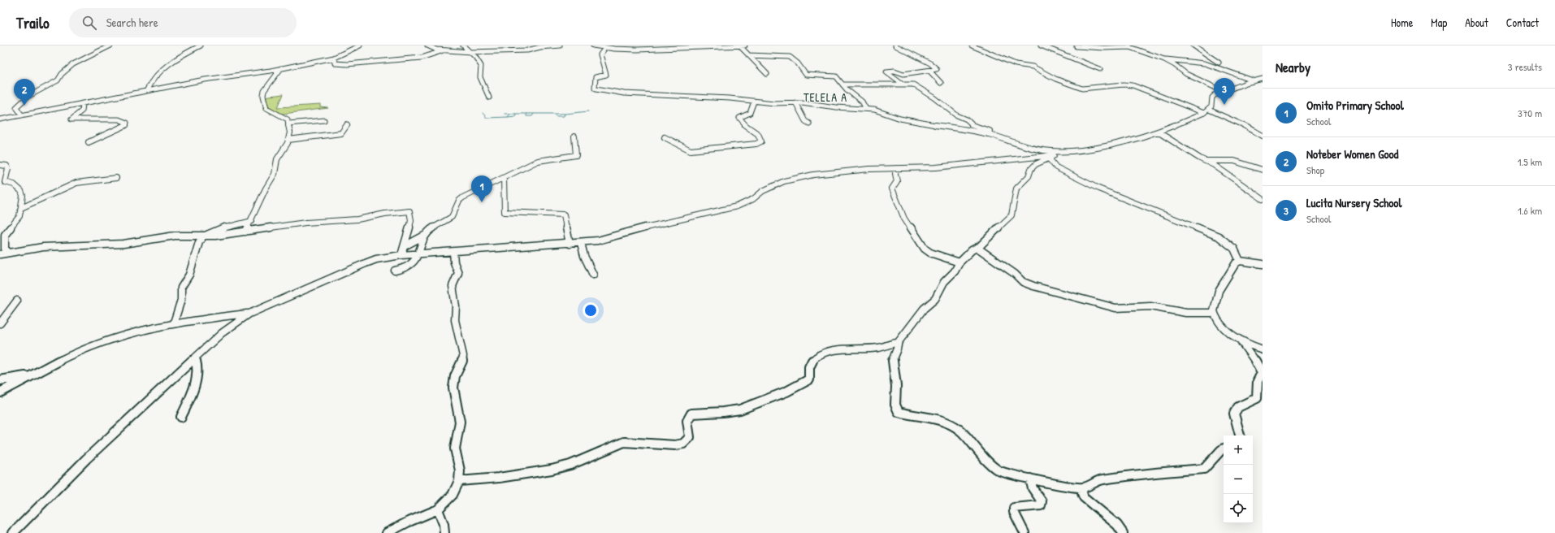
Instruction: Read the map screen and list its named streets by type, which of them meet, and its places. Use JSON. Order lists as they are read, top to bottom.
{
  "districts": ["TELELA A"],
  "page": {
    "header": "Trailo",
    "search": "Search here",
    "nav": [
      "Home",
      "Map",
      "About",
      "Contact"
    ],
    "heading": ["Nearby", "3 results"],
    "pins": ["3", "2", "1"],
    "list": [
      {
        "mark": "1",
        "name": "Omito Primary School",
        "note": "School",
        "value": "370 m"
      },
      {
        "mark": "2",
        "name": "Noteber Women Good",
        "note": "Shop",
        "value": "1.5 km"
      },
      {
        "mark": "3",
        "name": "Lucita Nursery School",
        "note": "School",
        "value": "1.6 km"
      }
    ],
    "map_buttons": ["+", "−"]
  }
}
